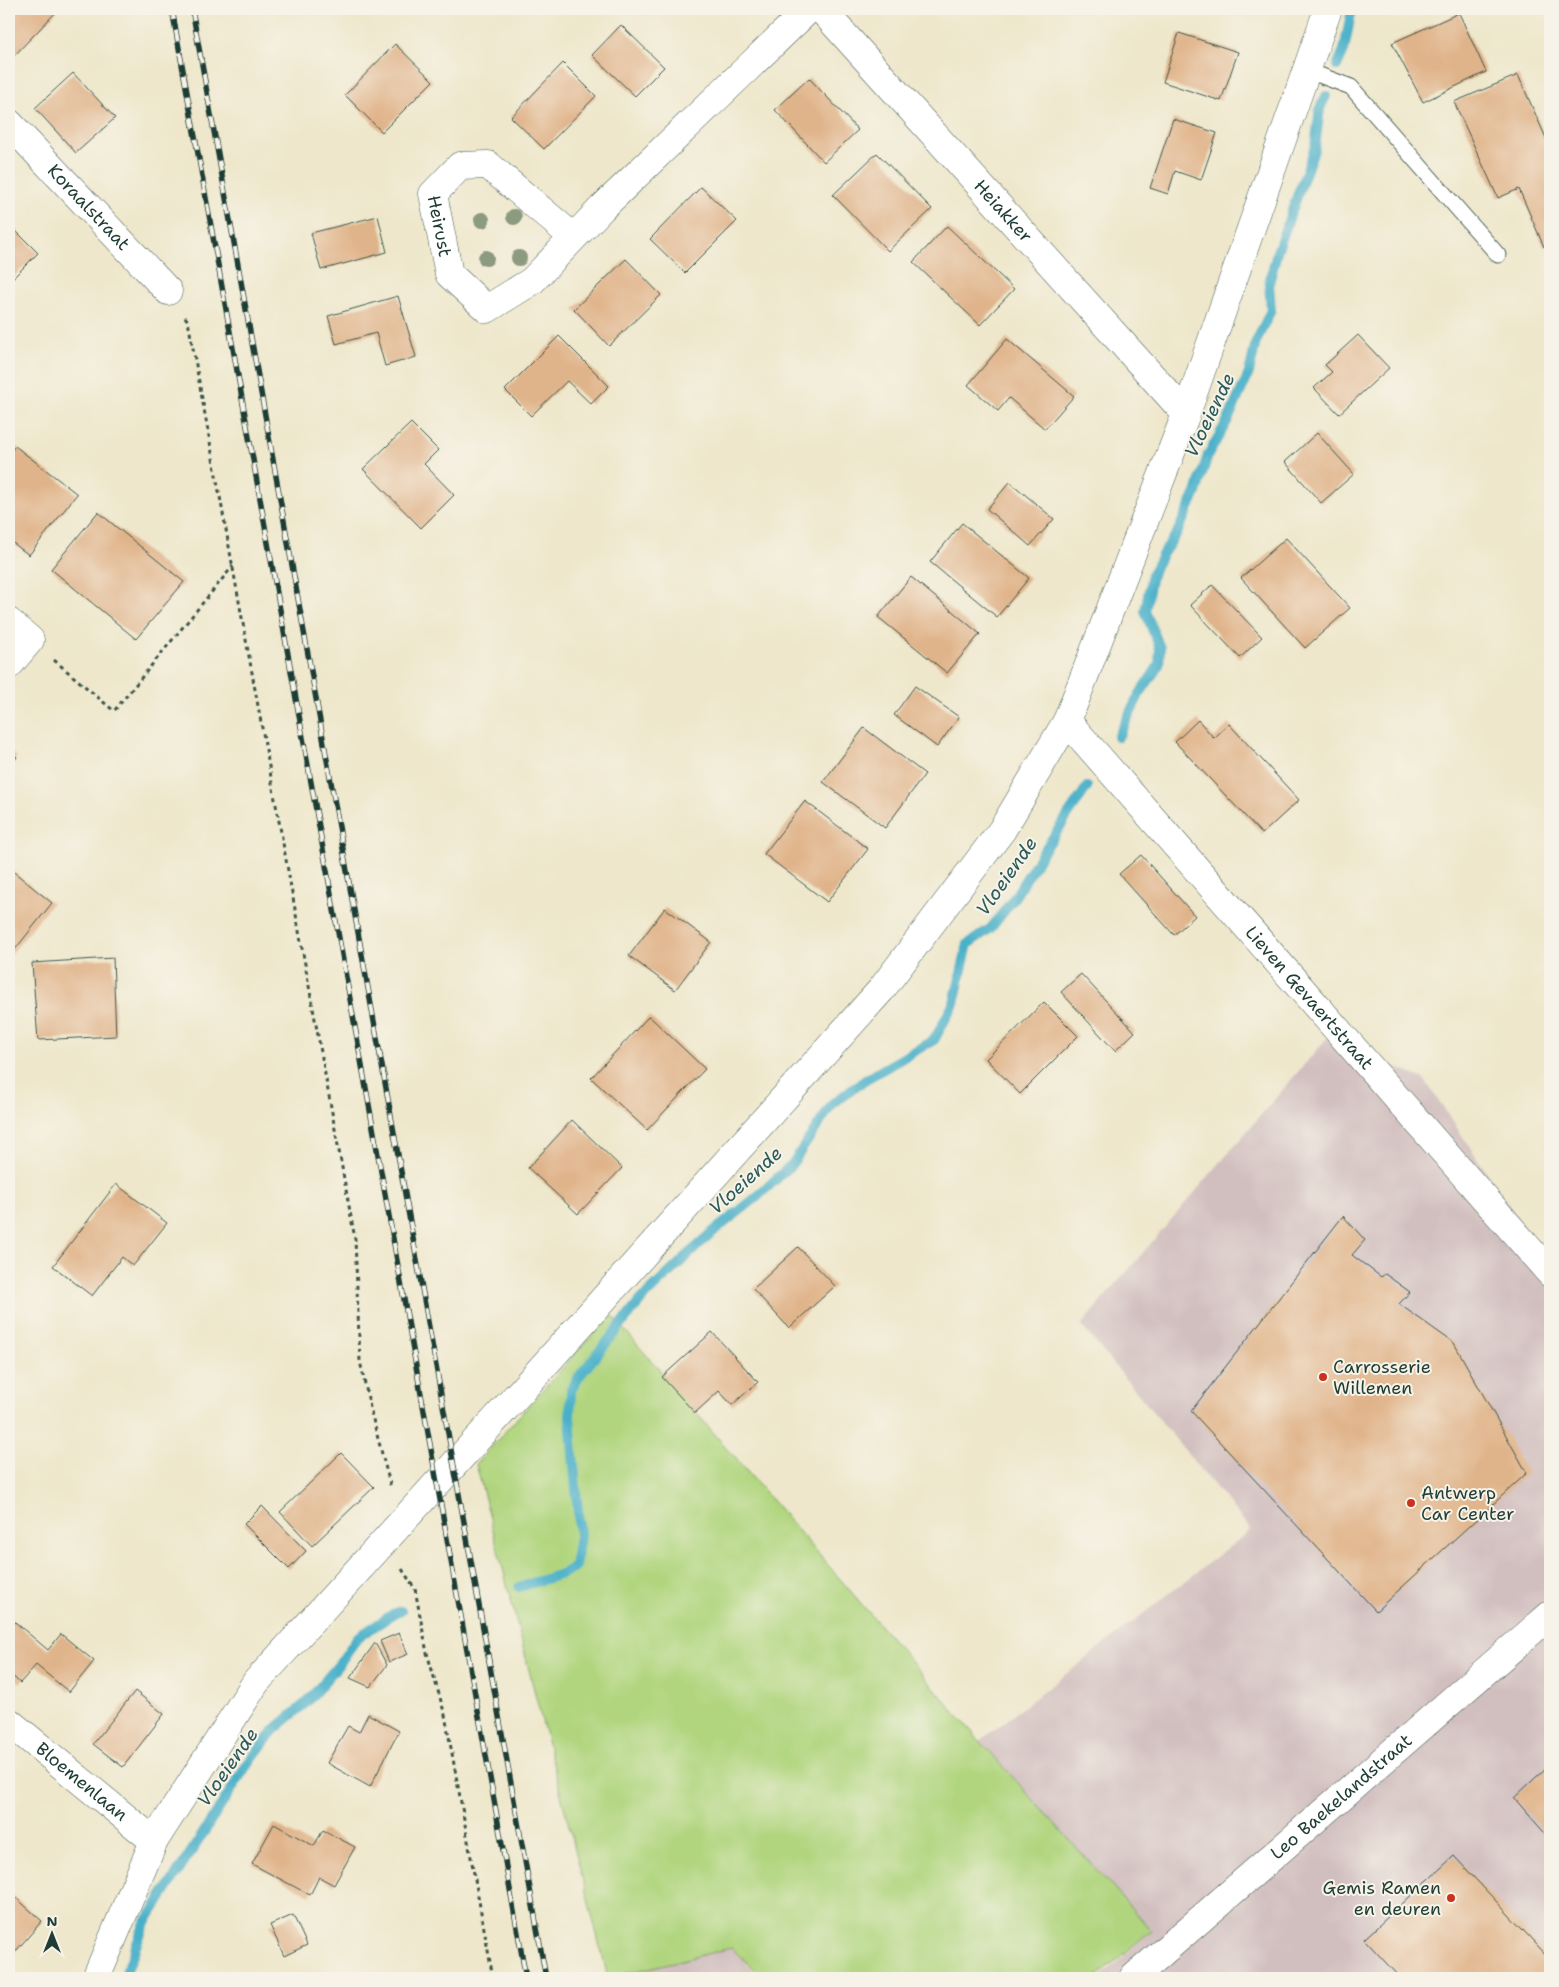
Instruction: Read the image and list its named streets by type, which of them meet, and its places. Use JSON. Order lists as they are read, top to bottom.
{
  "streets": {
    "street": [
      "Koraalstraat",
      "Heiakker",
      "Heirust",
      "Lieven Gevaertstraat",
      "Bloemenlaan",
      "Leo Baekelandstraat"
    ]
  },
  "water": ["Vloeiende"],
  "places": ["Carrosserie Willemen", "Antwerp Car Center", "Gemis Ramen en deuren"],
  "north": "top"
}
